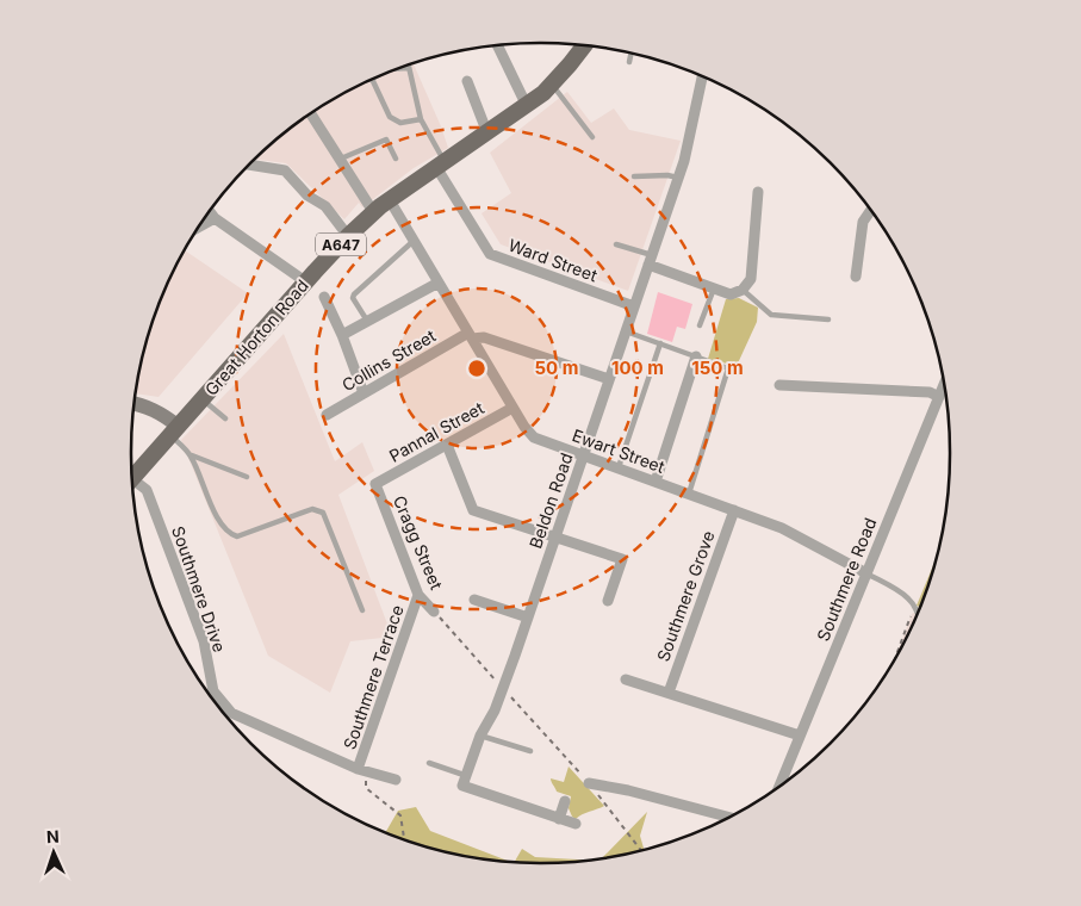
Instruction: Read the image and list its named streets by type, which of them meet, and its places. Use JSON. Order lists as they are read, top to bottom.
{
  "streets": {
    "main road": ["A647", "Great Horton Road"],
    "street": [
      "Ward Street",
      "Collins Street",
      "Pannal Street",
      "Ewart Street",
      "Beldon Road",
      "Cragg Street",
      "Southmere Road",
      "Southmere Drive",
      "Southmere Grove",
      "Southmere Terrace"
    ]
  },
  "crossings": [
    ["Ward Street", "Great Horton Road"],
    ["Ward Street", "Beldon Road"],
    ["Great Horton Road", "Ewart Street"],
    ["Collins Street", "Ewart Street"],
    ["Pannal Street", "Ewart Street"],
    ["Pannal Street", "Cragg Street"],
    ["Ewart Street", "Beldon Road"],
    ["Ewart Street", "Southmere Road"],
    ["Ewart Street", "Southmere Grove"],
    ["Cragg Street", "Southmere Terrace"],
    ["Southmere Drive", "Southmere Terrace"]
  ],
  "north": "top",
  "rings": ["50 m", "100 m", "150 m"]
}
